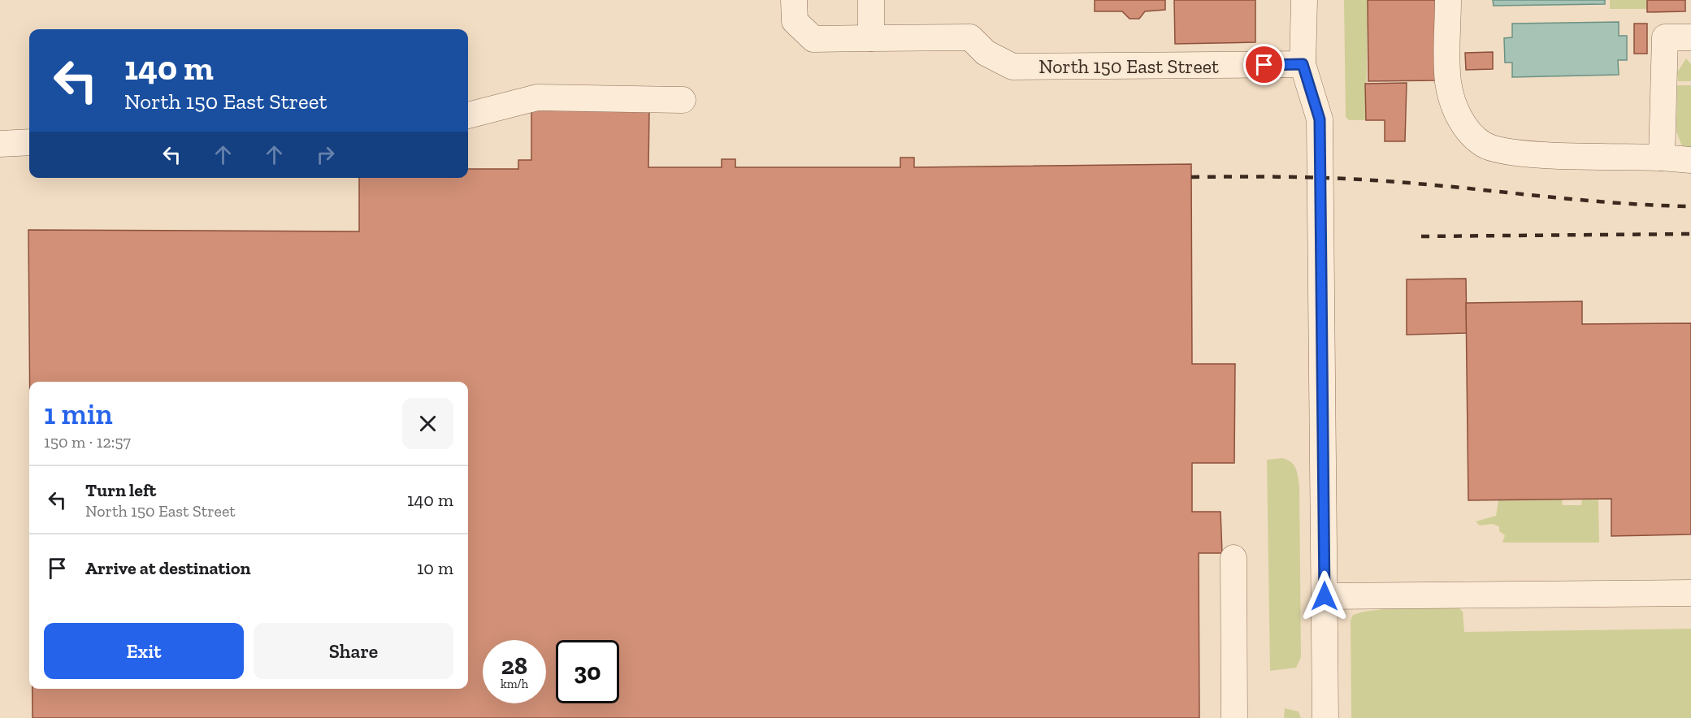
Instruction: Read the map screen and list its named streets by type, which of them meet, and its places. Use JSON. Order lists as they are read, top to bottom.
{
  "streets": {
    "street": ["North 150 East Street"]
  },
  "page": {
    "turn": ["140 m", "North 150 East Street"],
    "heading": ["1 min", "150 m · 12:57"],
    "list": [
      {
        "name": "Turn left",
        "note": "North 150 East Street",
        "value": "140 m"
      },
      {
        "name": "Arrive at destination",
        "value": "10 m"
      }
    ],
    "buttons": ["Exit", "Share"],
    "speed": "28 km/h",
    "limit": "30"
  }
}
